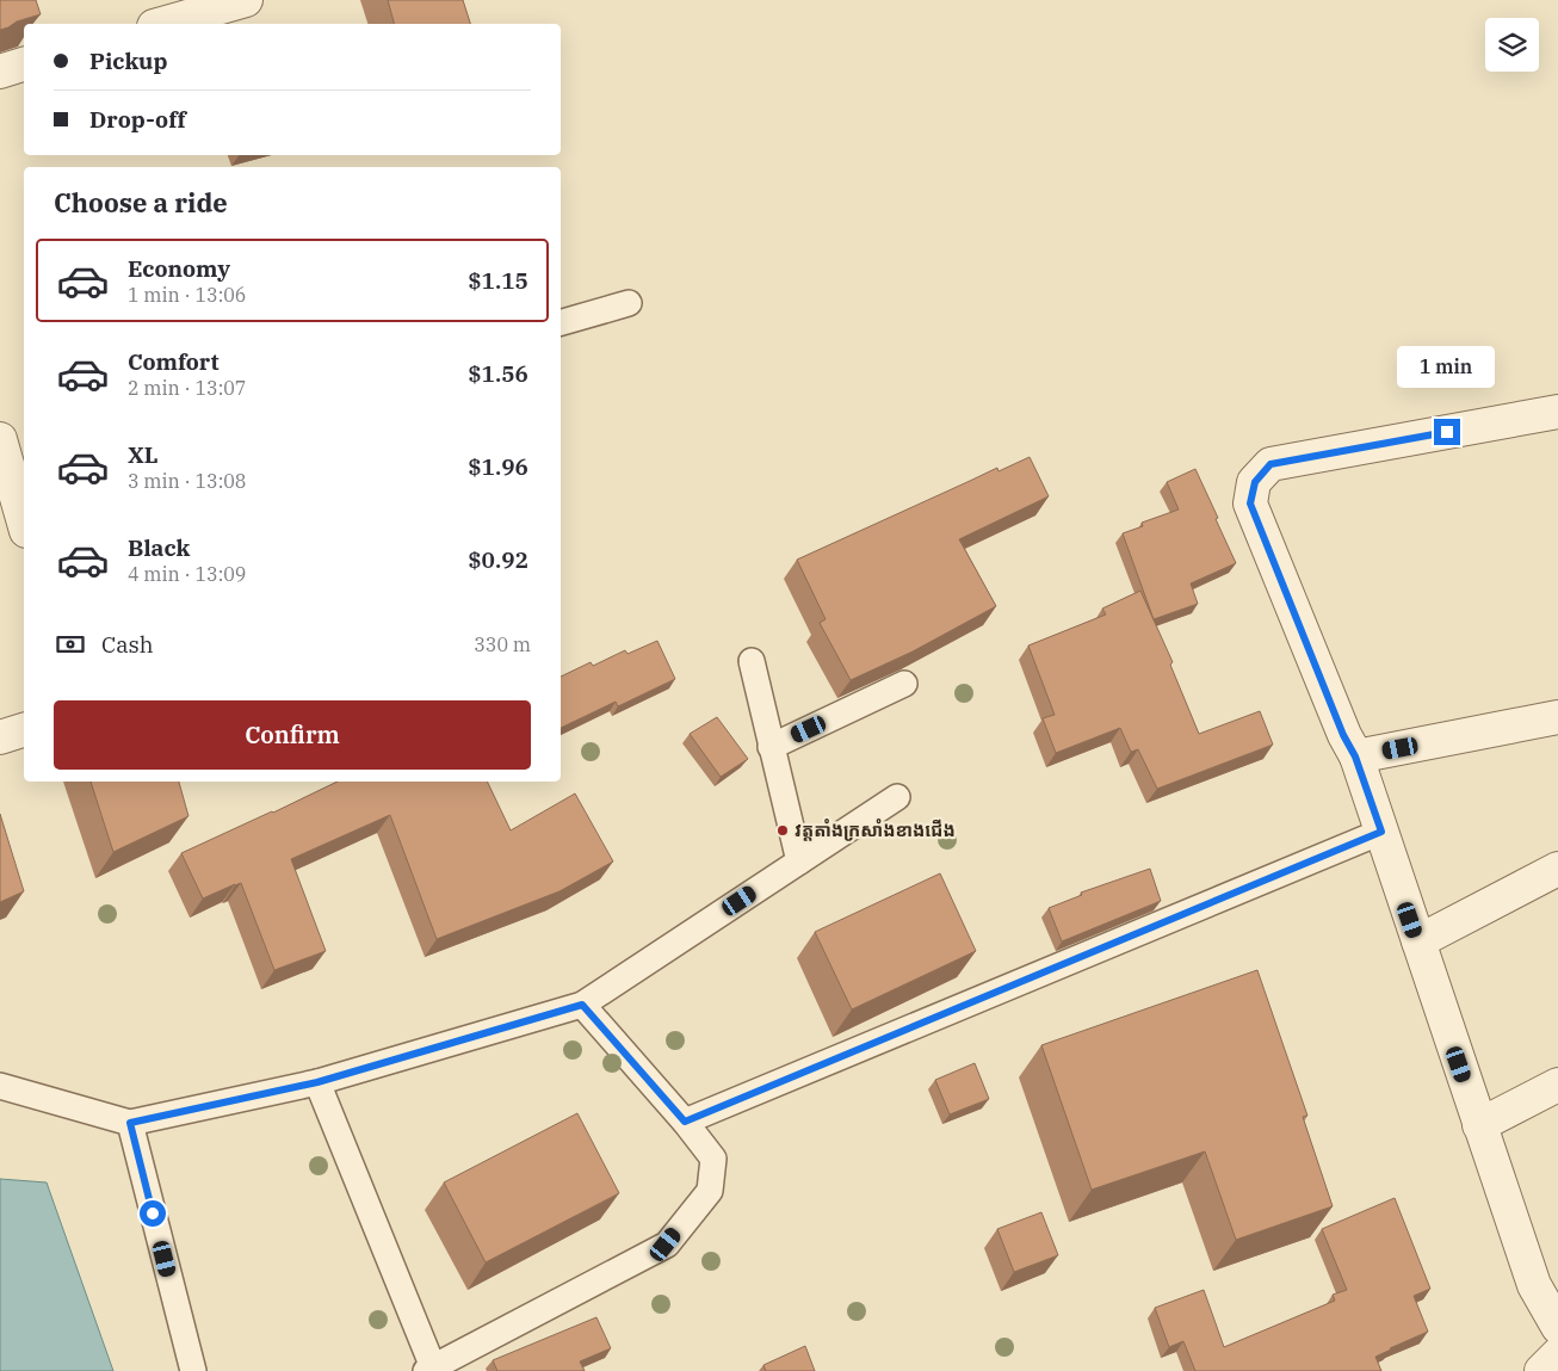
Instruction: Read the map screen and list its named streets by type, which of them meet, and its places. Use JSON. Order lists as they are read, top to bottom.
{
  "places": ["វត្តតាំងក្រសាំងខាងជើង"],
  "page": {
    "banner": ["Pickup", "Drop-off"],
    "heading": "Choose a ride",
    "list": [
      {
        "name": "Economy",
        "note": "1 min · 13:06",
        "value": "$1.15"
      },
      {
        "name": "Comfort",
        "note": "2 min · 13:07",
        "value": "$1.56"
      },
      {
        "name": "XL",
        "note": "3 min · 13:08",
        "value": "$1.96"
      },
      {
        "name": "Black",
        "note": "4 min · 13:09",
        "value": "$0.92"
      }
    ],
    "bubble": "1 min",
    "pay": ["Cash", "330 m"],
    "buttons": "Confirm"
  }
}
